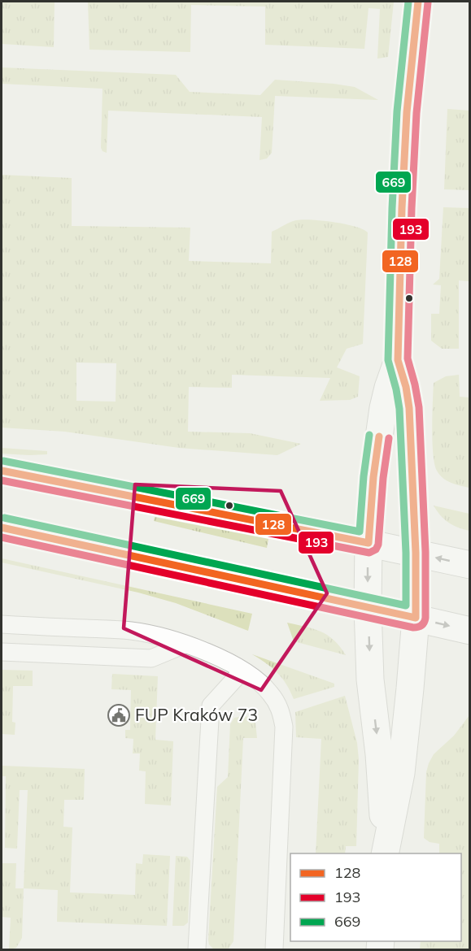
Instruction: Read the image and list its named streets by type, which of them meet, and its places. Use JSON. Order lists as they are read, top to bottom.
{
  "places": {
    "public building": ["FUP Kraków 73"]
  },
  "lines": ["transit line 128", "transit line 669", "transit line 193"],
  "legend": ["128", "193", "669"]
}
